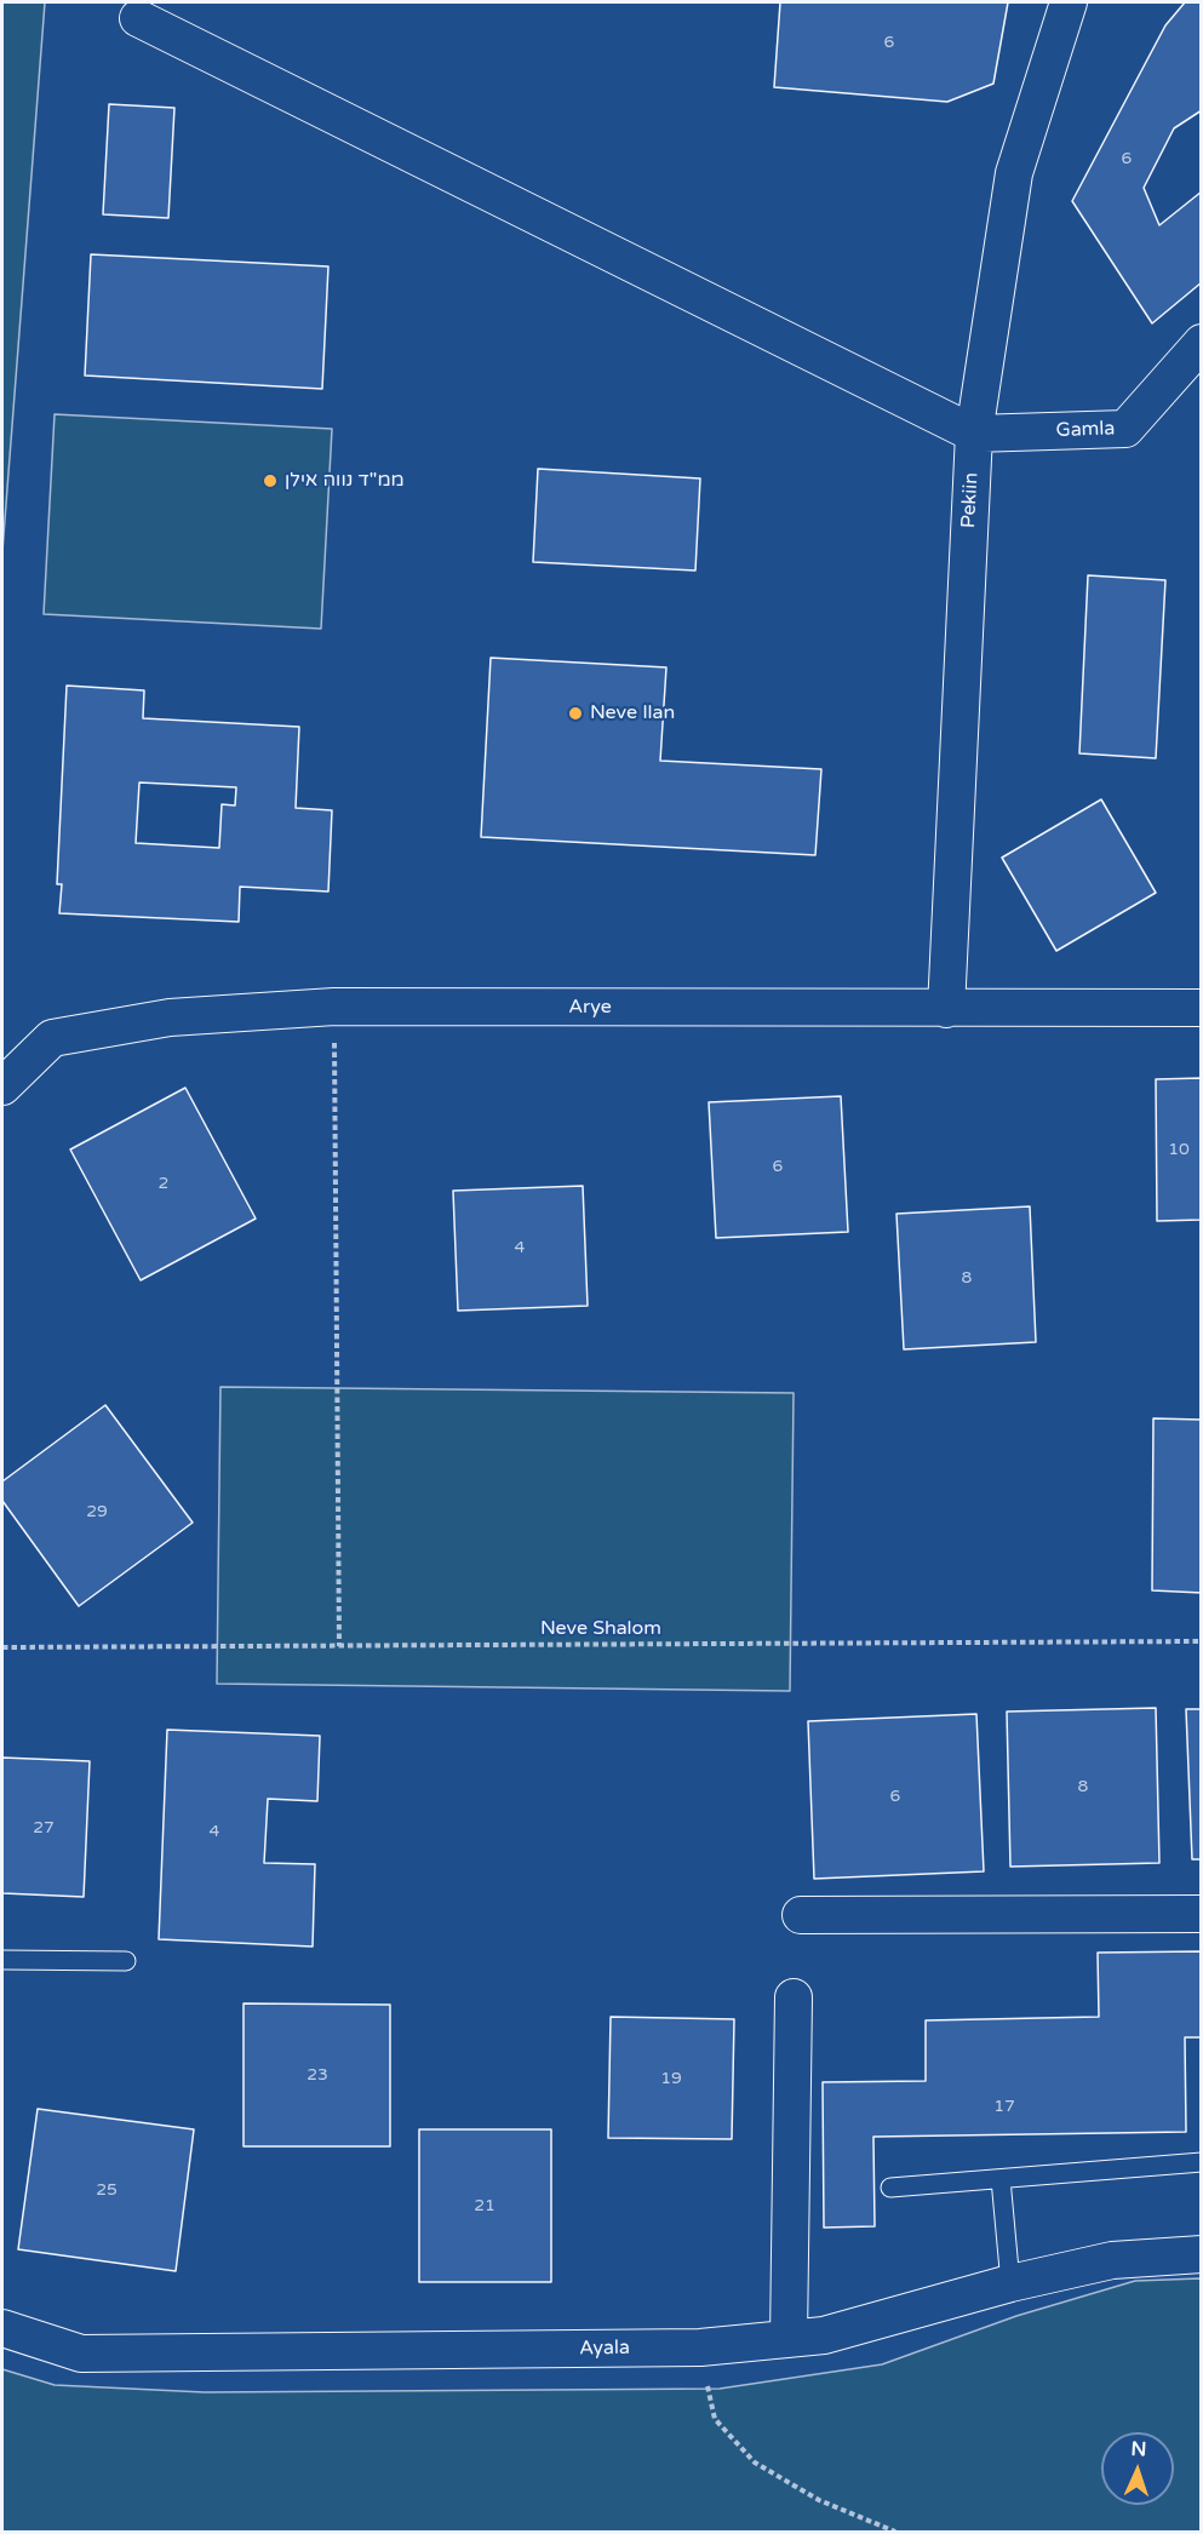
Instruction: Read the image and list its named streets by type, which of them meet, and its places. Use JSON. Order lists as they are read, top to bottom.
{
  "streets": {
    "street": [
      "Gamla",
      "Pekiin",
      "Arye",
      "Ayala"
    ],
    "path": ["Neve Shalom"]
  },
  "crossings": [
    ["Gamla", "Pekiin"],
    ["Pekiin", "Arye"]
  ],
  "places": ["ממ\"ד נווה אילן", "Neve Ilan"],
  "house_numbers": [
    "6",
    "6",
    "10",
    "6",
    "2",
    "4",
    "8",
    "29",
    "8",
    "6",
    "27",
    "4",
    "23",
    "19",
    "17",
    "25",
    "21"
  ],
  "north": "top"
}
